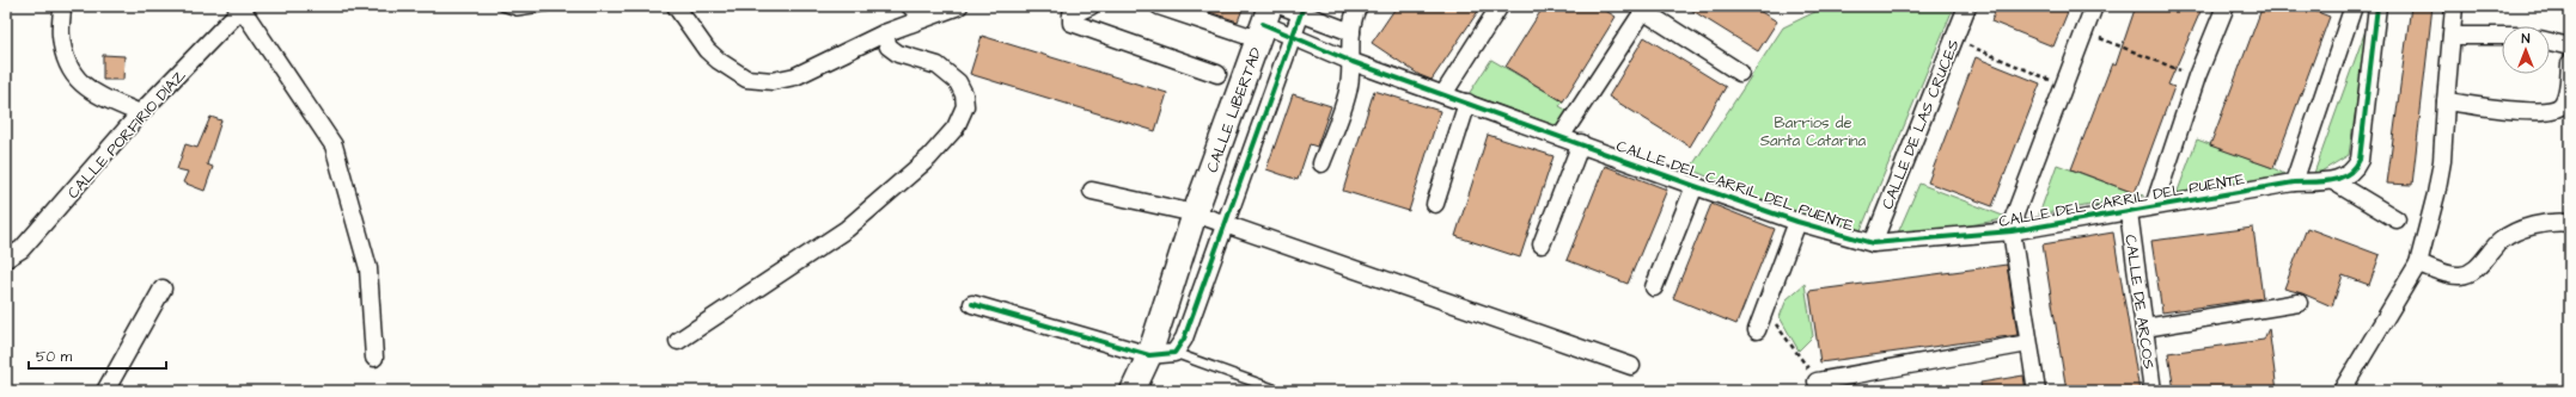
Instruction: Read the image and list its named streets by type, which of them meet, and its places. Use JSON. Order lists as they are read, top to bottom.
{
  "streets": {
    "main road": ["CALLE LIBERTAD"],
    "street": [
      "CALLE DE LAS CRUCES",
      "CALLE PORFIRIO DÍAZ",
      "CALLE DEL CARRIL DEL PUENTE",
      "CALLE DE ARCOS"
    ]
  },
  "crossings": [
    ["CALLE LIBERTAD", "CALLE DEL CARRIL DEL PUENTE"],
    ["CALLE DE LAS CRUCES", "CALLE DEL CARRIL DEL PUENTE"],
    ["CALLE DEL CARRIL DEL PUENTE", "CALLE DE ARCOS"]
  ],
  "parks": ["Barrios de Santa Catarina"],
  "scale_bar": "50 m",
  "north": "top"
}
